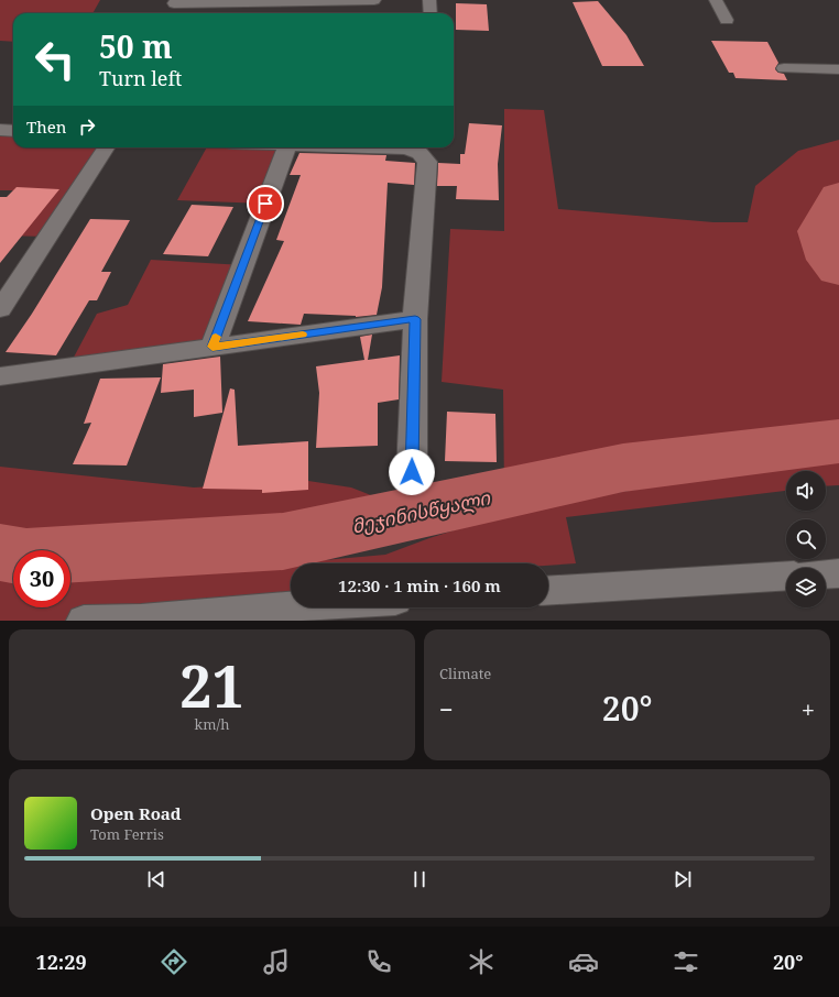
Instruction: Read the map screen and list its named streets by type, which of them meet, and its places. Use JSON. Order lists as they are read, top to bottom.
{
  "water": ["მეჯინისწყალი"],
  "page": {
    "turn": ["50 m", "Turn left"],
    "then": "Then",
    "limit": "30",
    "trip": "12:30 · 1 min · 160 m",
    "tile": [
      ["21", "km/h"],
      "Climate"
    ],
    "heat": ["−", "20°", "+"],
    "song": ["Open Road", "Tom Ferris"],
    "tabs": ["12:29", "20°"]
  }
}
